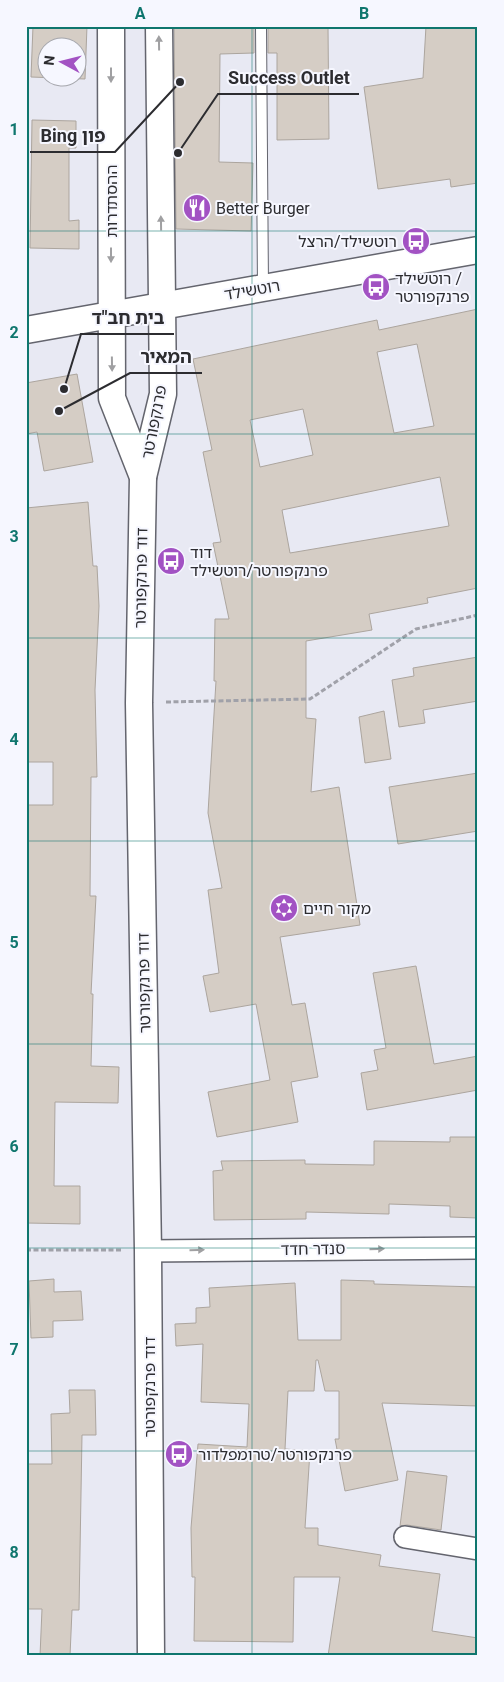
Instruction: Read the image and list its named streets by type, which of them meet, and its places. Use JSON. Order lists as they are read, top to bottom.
{
  "streets": {
    "street": [
      "ההסתדרות",
      "רוטשילד",
      "פרנקפורטר",
      "דוד פרנקפורטר",
      "סנדר חדד"
    ]
  },
  "crossings": [
    ["ההסתדרות", "רוטשילד"],
    ["ההסתדרות", "דוד פרנקפורטר"],
    ["רוטשילד", "פרנקפורטר"],
    ["רוטשילד", "דוד פרנקפורטר"],
    ["פרנקפורטר", "דוד פרנקפורטר"],
    ["דוד פרנקפורטר", "סנדר חדד"]
  ],
  "one_way": ["סנדר חדד"],
  "places": {
    "other": [
      "Bing פון",
      "Success Outlet",
      "בית חב\"ד",
      "המאיר"
    ],
    "restaurant": ["Better Burger"],
    "bus stop": [
      "רוטשילד/הרצל",
      "רוטשילד / פרנקפורטר",
      "דוד פרנקפורטר/רוטשילד",
      "פרנקפורטר/טרומפלדור"
    ],
    "synagogue": ["מקור חיים"]
  },
  "north": "left",
  "grid": {
    "columns": ["A", "B"],
    "rows": [
      "1",
      "2",
      "3",
      "4",
      "5",
      "6",
      "7",
      "8"
    ]
  }
}
